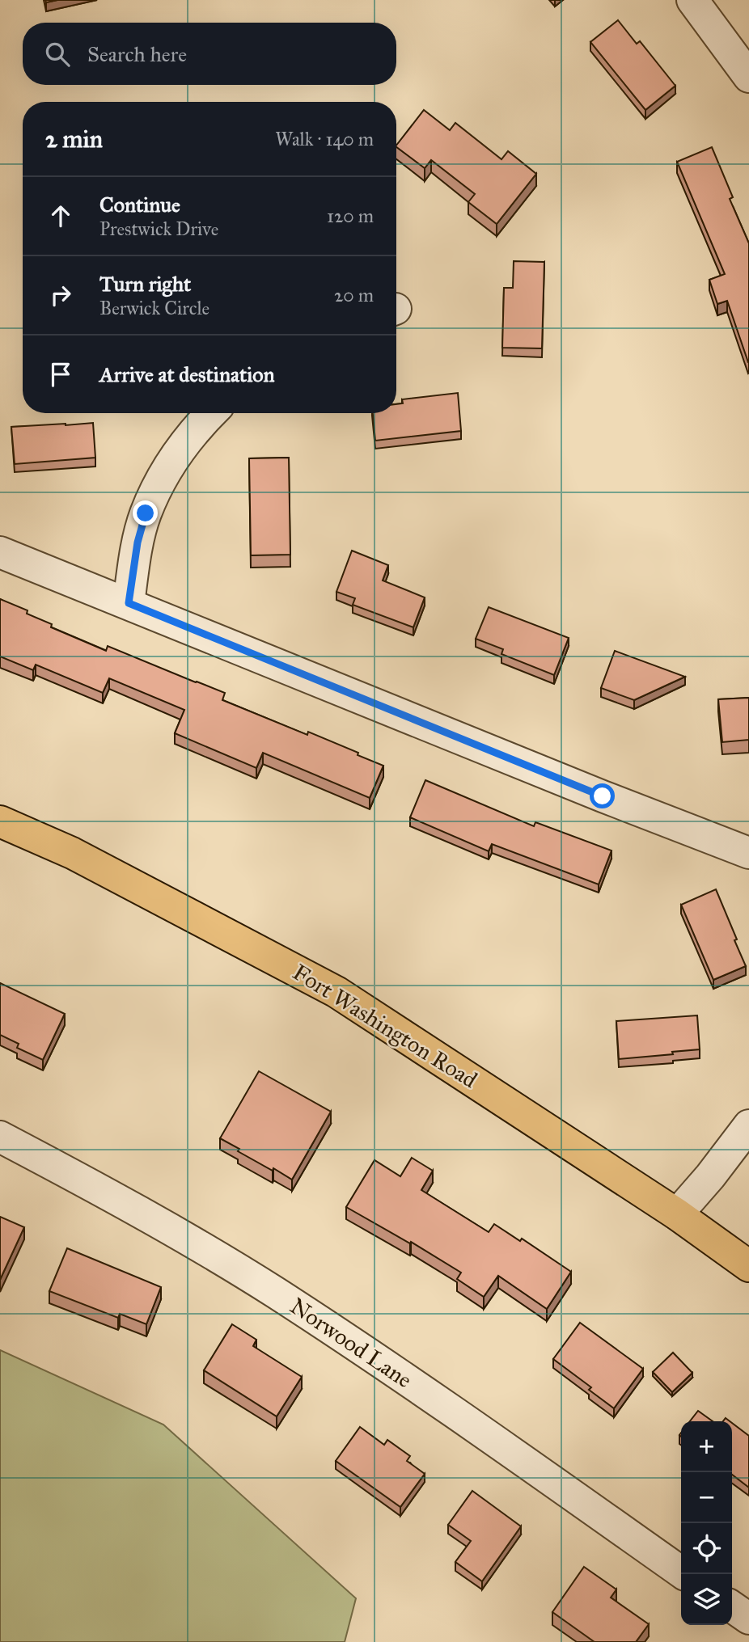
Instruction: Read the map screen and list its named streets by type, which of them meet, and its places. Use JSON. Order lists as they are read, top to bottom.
{
  "streets": {
    "main road": ["Fort Washington Road"],
    "street": ["Norwood Lane"]
  },
  "page": {
    "search": "Search here",
    "heading": ["2 min", "Walk · 140 m"],
    "list": [
      ["Continue", "Prestwick Drive", "120 m"],
      ["Turn right", "Berwick Circle", "20 m"],
      "Arrive at destination"
    ],
    "map_buttons": ["+", "−"]
  }
}
